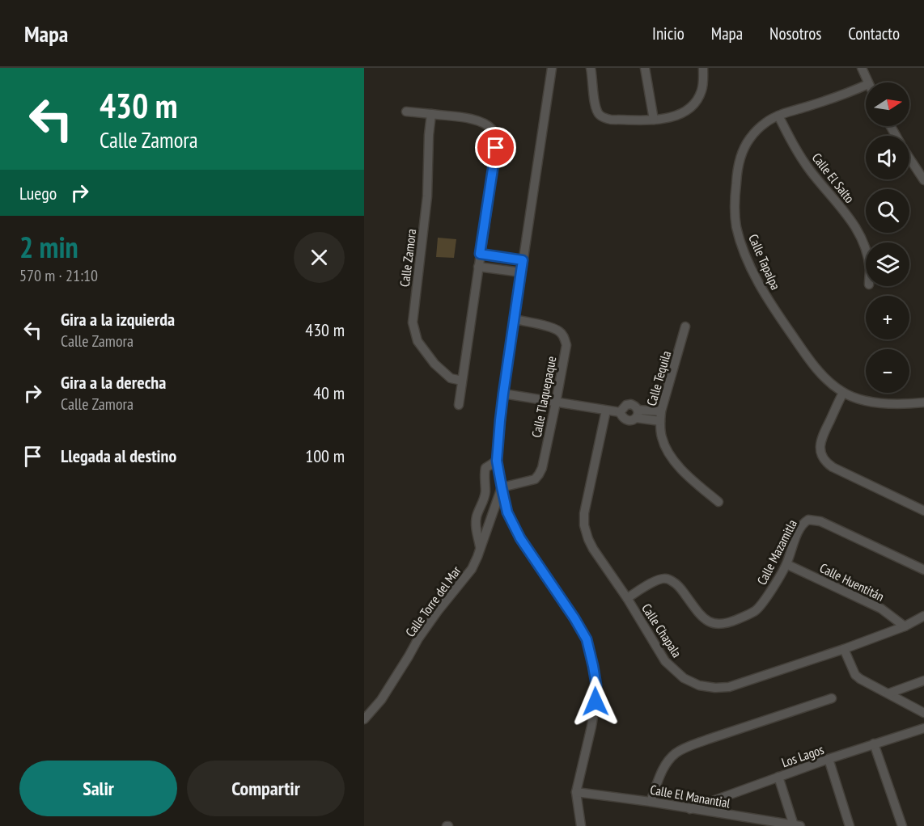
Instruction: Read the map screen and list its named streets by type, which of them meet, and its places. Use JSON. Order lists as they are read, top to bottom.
{
  "streets": {
    "street": [
      "Calle El Salto",
      "Calle Zamora",
      "Calle Tapalpa",
      "Calle Tequila",
      "Calle Tlaquepaque",
      "Calle Mazamitla",
      "Calle Huentitán",
      "Calle Torre del Mar",
      "Calle Chapala",
      "Los Lagos",
      "Calle El Manantial"
    ]
  },
  "crossings": [
    ["Calle El Salto", "Calle Tapalpa"],
    ["Calle Tlaquepaque", "Calle Torre del Mar"],
    ["Calle Mazamitla", "Calle Huentitán"],
    ["Calle Mazamitla", "Calle Chapala"],
    ["Calle Huentitán", "Calle Chapala"],
    ["Los Lagos", "Calle El Manantial"]
  ],
  "north": "right",
  "page": {
    "header": "Mapa",
    "nav": [
      "Inicio",
      "Mapa",
      "Nosotros",
      "Contacto"
    ],
    "turn": ["430 m", "Calle Zamora"],
    "map_buttons": ["+", "−"],
    "then": "Luego",
    "heading": ["2 min", "570 m · 21:10"],
    "list": [
      {
        "name": "Gira a la izquierda",
        "note": "Calle Zamora",
        "value": "430 m"
      },
      {
        "name": "Gira a la derecha",
        "note": "Calle Zamora",
        "value": "40 m"
      },
      {
        "name": "Llegada al destino",
        "value": "100 m"
      }
    ],
    "buttons": ["Salir", "Compartir"]
  }
}
